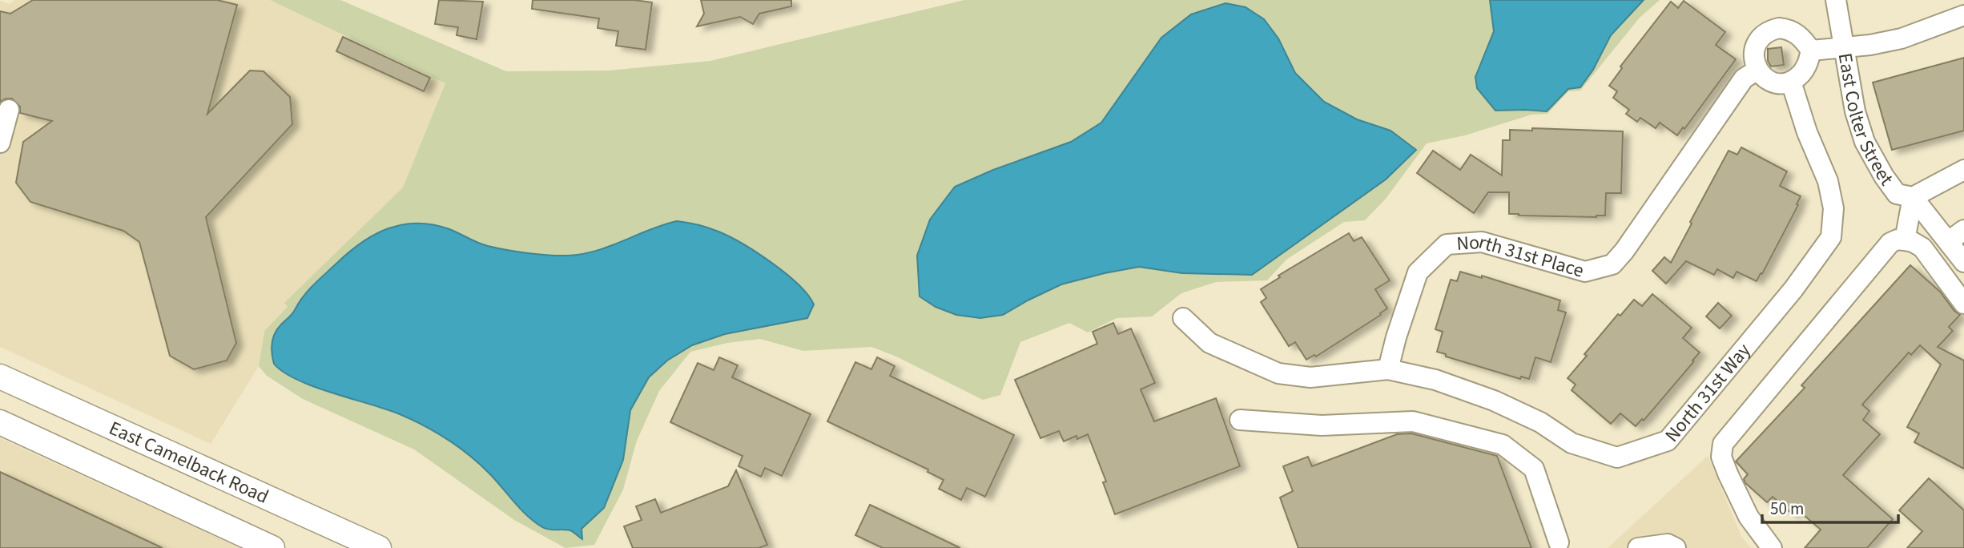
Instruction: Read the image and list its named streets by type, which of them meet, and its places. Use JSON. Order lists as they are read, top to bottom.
{
  "streets": {
    "main road": ["East Camelback Road"],
    "street": ["East Colter Street", "North 31st Place", "North 31st Way"]
  },
  "crossings": [
    ["North 31st Place", "North 31st Way"]
  ],
  "scale_bar": "50 m"
}
